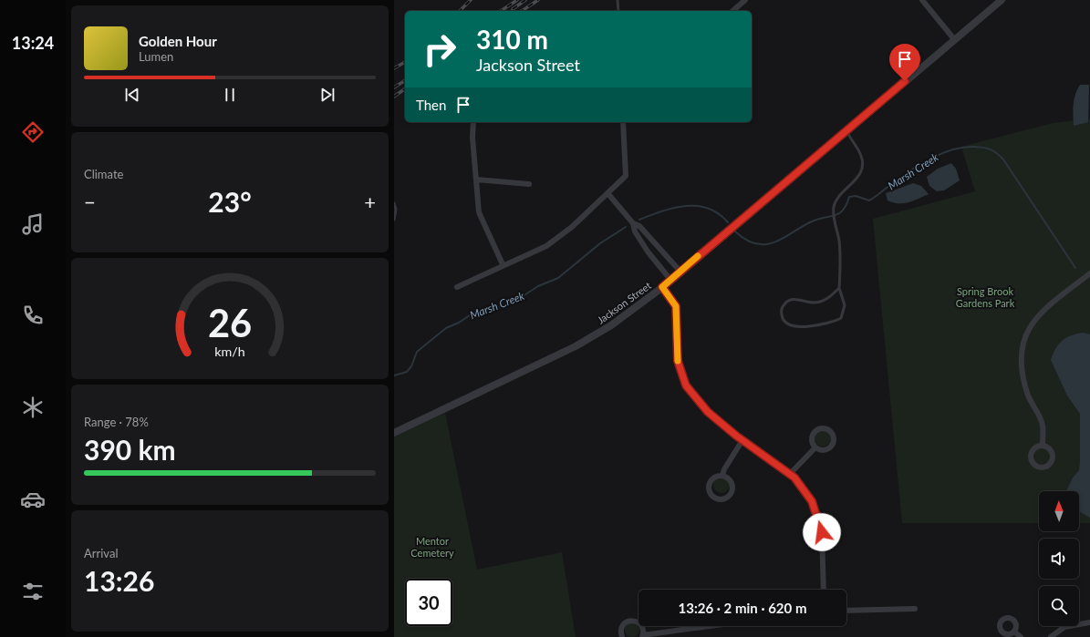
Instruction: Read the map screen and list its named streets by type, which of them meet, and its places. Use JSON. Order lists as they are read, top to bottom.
{
  "streets": {
    "street": ["Jackson Street"]
  },
  "water": ["Marsh Creek"],
  "parks": ["Spring Brook Gardens Park", "Mentor Cemetery"],
  "north": "top",
  "page": {
    "tabs": "13:24",
    "turn": ["310 m", "Jackson Street"],
    "song": ["Golden Hour", "Lumen"],
    "then": "Then",
    "tile": [
      "Climate",
      ["Range · 78%", "390 km"],
      ["Arrival", "13:26"]
    ],
    "heat": ["−", "23°", "+"],
    "limit": "30",
    "trip": "13:26 · 2 min · 620 m",
    "gauge": ["26", "km/h"]
  }
}
